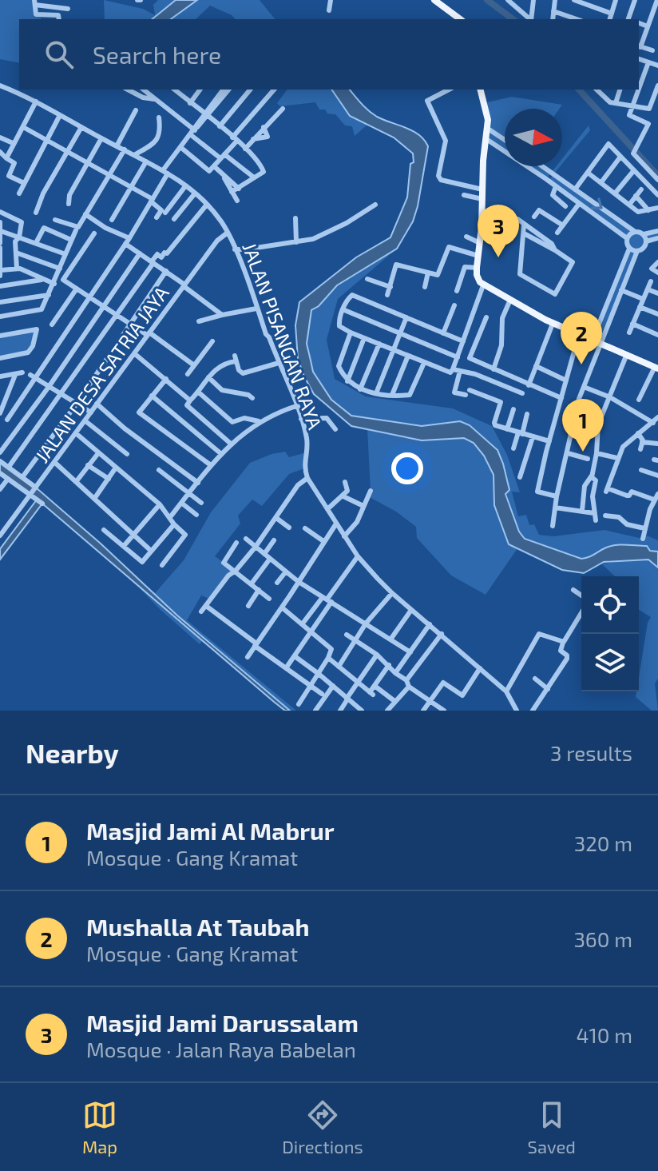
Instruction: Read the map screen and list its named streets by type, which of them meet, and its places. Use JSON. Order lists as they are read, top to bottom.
{
  "streets": {
    "street": ["JALAN PISANGAN RAYA", "JALAN DESA SATRIA JAYA"]
  },
  "crossings": [
    ["JALAN PISANGAN RAYA", "JALAN DESA SATRIA JAYA"]
  ],
  "north": "right",
  "page": {
    "search": "Search here",
    "pins": ["3", "2", "1"],
    "heading": ["Nearby", "3 results"],
    "list": [
      {
        "mark": "1",
        "name": "Masjid Jami Al Mabrur",
        "note": "Mosque · Gang Kramat",
        "value": "320 m"
      },
      {
        "mark": "2",
        "name": "Mushalla At Taubah",
        "note": "Mosque · Gang Kramat",
        "value": "360 m"
      },
      {
        "mark": "3",
        "name": "Masjid Jami Darussalam",
        "note": "Mosque · Jalan Raya Babelan",
        "value": "410 m"
      }
    ],
    "nav": ["Map", "Directions", "Saved"]
  }
}
